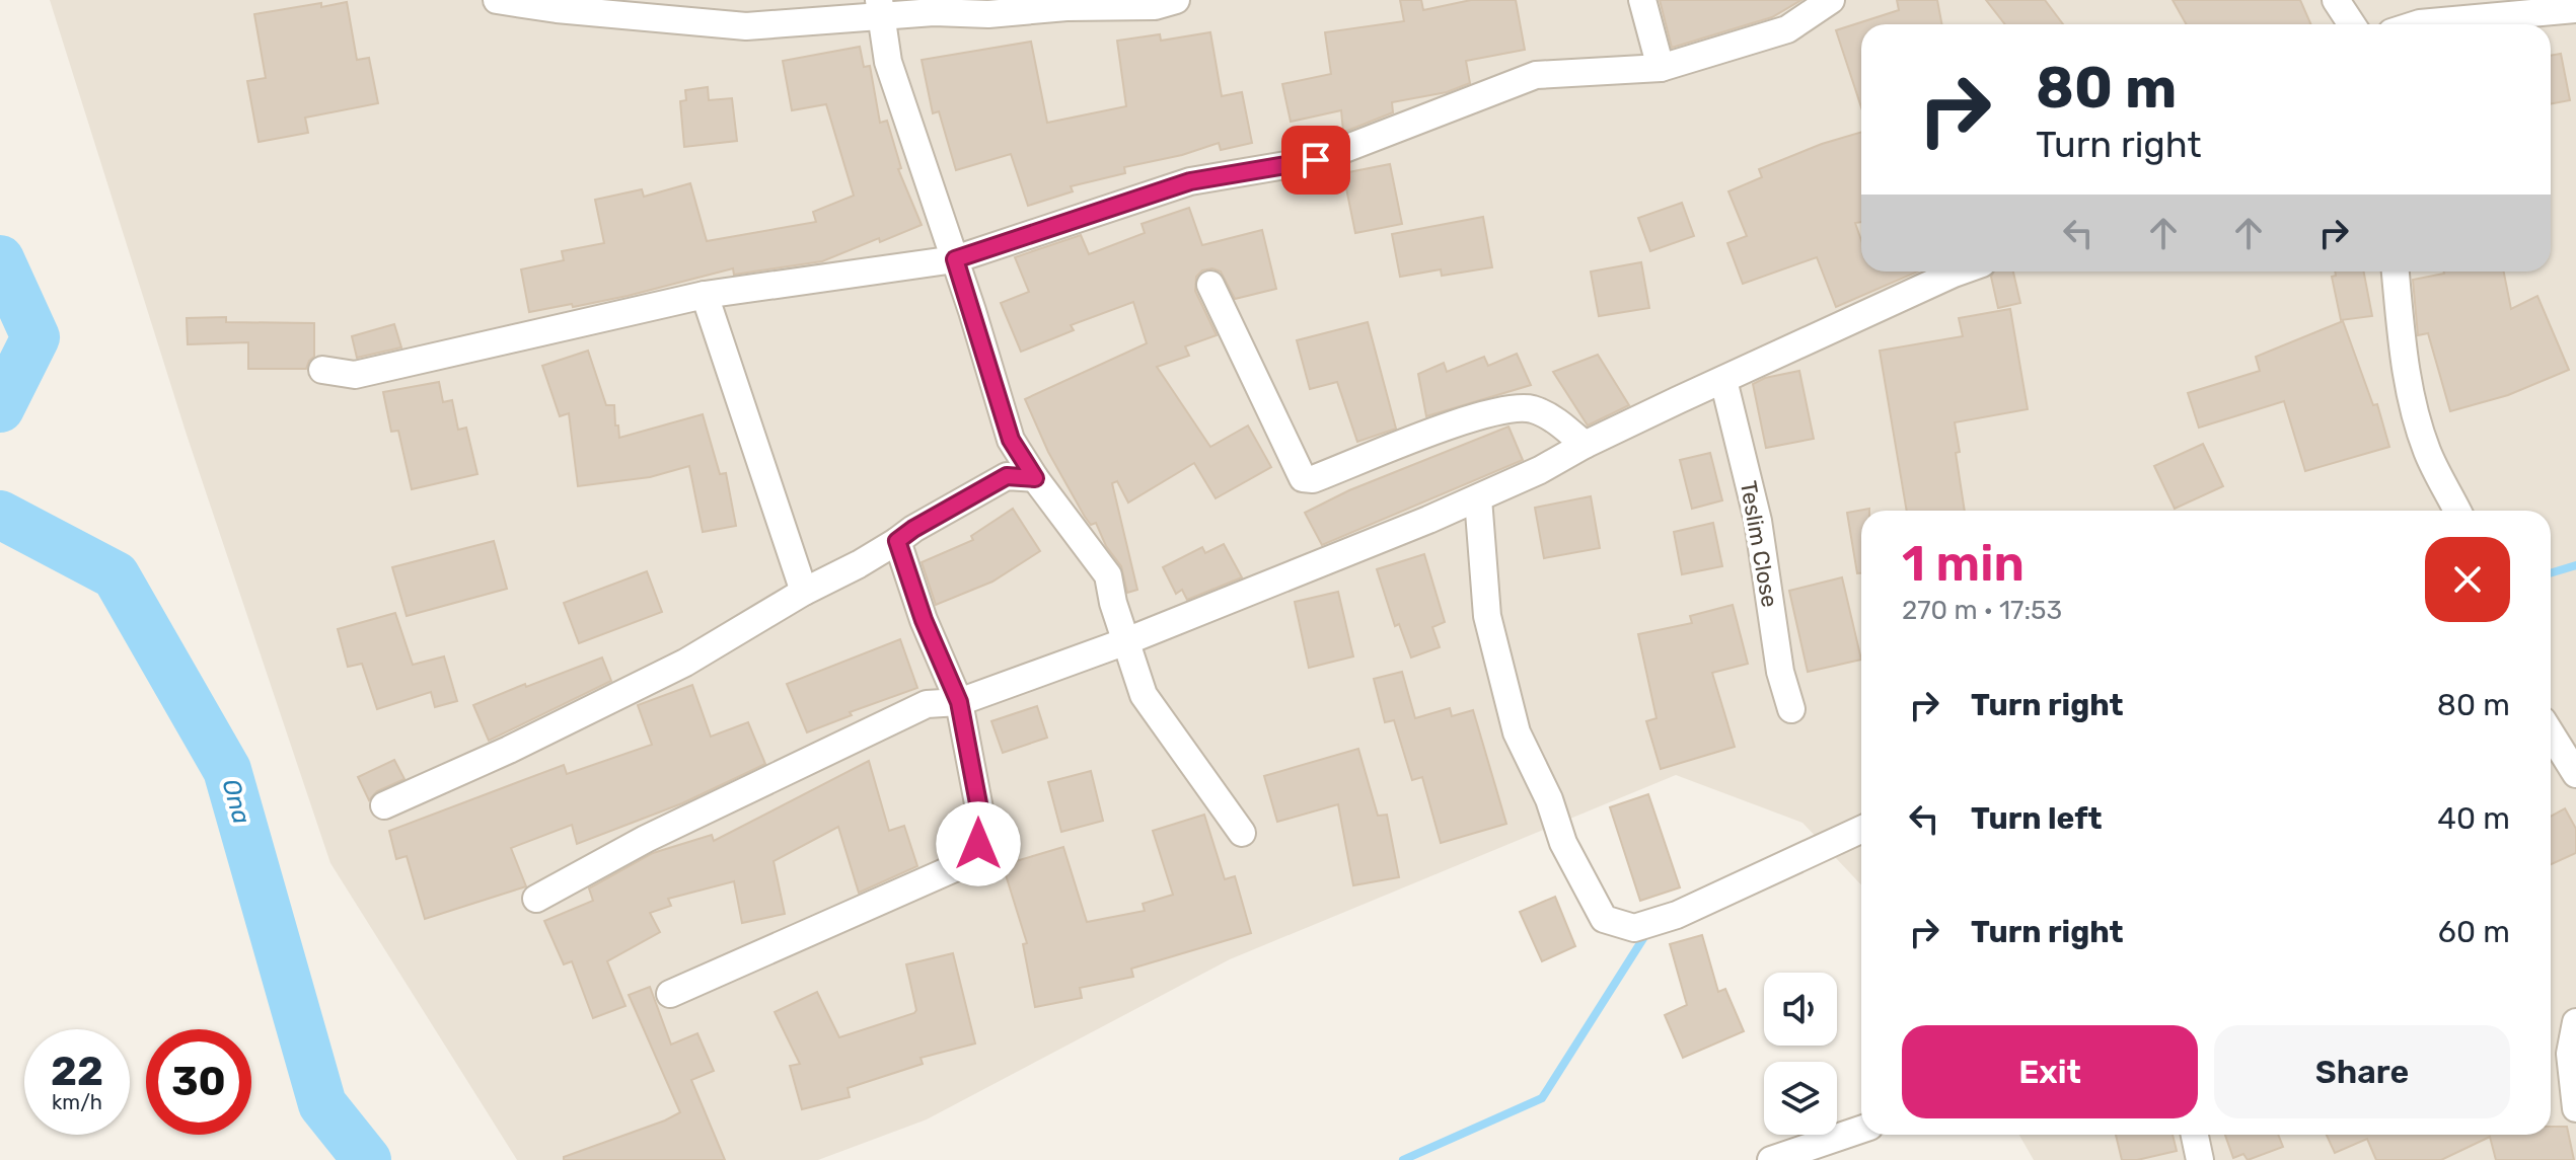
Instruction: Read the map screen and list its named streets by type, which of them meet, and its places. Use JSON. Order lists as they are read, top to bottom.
{
  "streets": {
    "street": ["Teslim Close"]
  },
  "water": ["Ona"],
  "page": {
    "turn": ["80 m", "Turn right"],
    "heading": ["1 min", "270 m · 17:53"],
    "list": [
      {
        "name": "Turn right",
        "value": "80 m"
      },
      {
        "name": "Turn left",
        "value": "40 m"
      },
      {
        "name": "Turn right",
        "value": "60 m"
      }
    ],
    "buttons": ["Exit", "Share"],
    "speed": "22 km/h",
    "limit": "30"
  }
}
